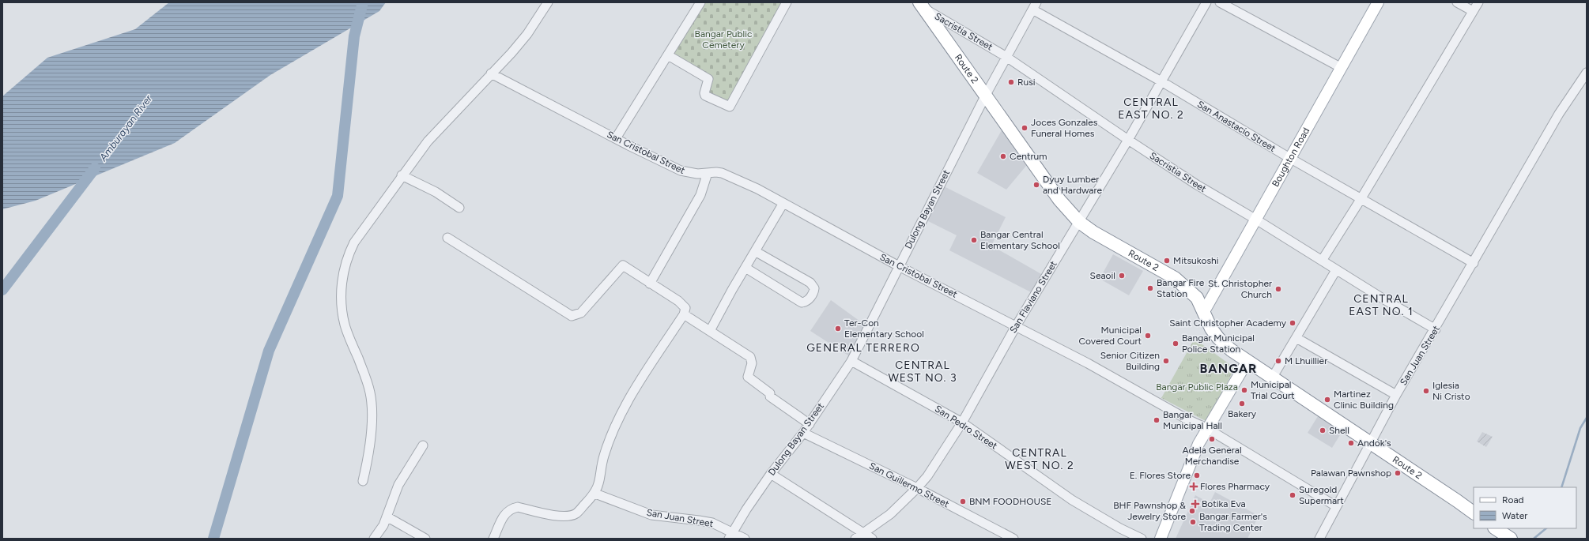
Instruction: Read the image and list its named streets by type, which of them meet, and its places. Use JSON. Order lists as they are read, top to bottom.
{
  "streets": {
    "highway": ["Route 2"],
    "main road": ["Boughton Road"],
    "street": [
      "Sacristia Street",
      "San Anastacio Street",
      "San Cristobal Street",
      "Dulong Bayan Street",
      "San Flaviano Street",
      "San Juan Street",
      "San Pedro Street",
      "San Guillermo Street"
    ]
  },
  "crossings": [
    ["Sacristia Street", "Route 2"],
    ["Sacristia Street", "Boughton Road"],
    ["Sacristia Street", "Dulong Bayan Street"],
    ["Sacristia Street", "San Flaviano Street"],
    ["Sacristia Street", "San Juan Street"],
    ["Route 2", "Boughton Road"],
    ["Route 2", "Dulong Bayan Street"],
    ["Route 2", "San Flaviano Street"],
    ["Route 2", "San Juan Street"],
    ["San Anastacio Street", "Boughton Road"],
    ["San Anastacio Street", "Dulong Bayan Street"],
    ["San Anastacio Street", "San Flaviano Street"],
    ["San Anastacio Street", "San Juan Street"],
    ["San Cristobal Street", "Dulong Bayan Street"],
    ["San Cristobal Street", "San Flaviano Street"],
    ["San Cristobal Street", "San Juan Street"],
    ["Dulong Bayan Street", "San Juan Street"],
    ["Dulong Bayan Street", "San Pedro Street"],
    ["Dulong Bayan Street", "San Guillermo Street"],
    ["San Flaviano Street", "San Pedro Street"],
    ["San Flaviano Street", "San Guillermo Street"]
  ],
  "districts": [
    "CENTRAL EAST NO. 2",
    "CENTRAL EAST NO. 1",
    "GENERAL TERRERO",
    "CENTRAL WEST NO. 3",
    "BANGAR",
    "CENTRAL WEST NO. 2"
  ],
  "water": ["Amburayan River"],
  "parks": ["Bangar Public Cemetery", "Bangar Public Plaza"],
  "places": {
    "other": [
      "Rusi",
      "Joces Gonzales Funeral Homes",
      "Centrum",
      "Dyuy Lumber and Hardware",
      "Bangar Central Elementary School",
      "Mitsukoshi",
      "Seaoil",
      "Bangar Fire Station",
      "St. Christopher Church",
      "Saint Christopher Academy",
      "Ter-Con Elementary School",
      "Municipal Covered Court",
      "Bangar Municipal Police Station",
      "Senior Citizen Building",
      "M Lhuillier",
      "Municipal Trial Court",
      "Iglesia Ni Cristo",
      "Martinez Clinic Building",
      "Bakery",
      "Bangar Municipal Hall",
      "Shell",
      "Adela General Merchandise",
      "Andok's",
      "Palawan Pawnshop",
      "E. Flores Store",
      "Suregold Supermart",
      "BNM FOODHOUSE",
      "BHF Pawnshop & Jewelry Store",
      "Bangar Farmer's Trading Center"
    ],
    "health": ["Flores Pharmacy", "Botika Eva"]
  },
  "legend": ["Road", "Water"]
}
